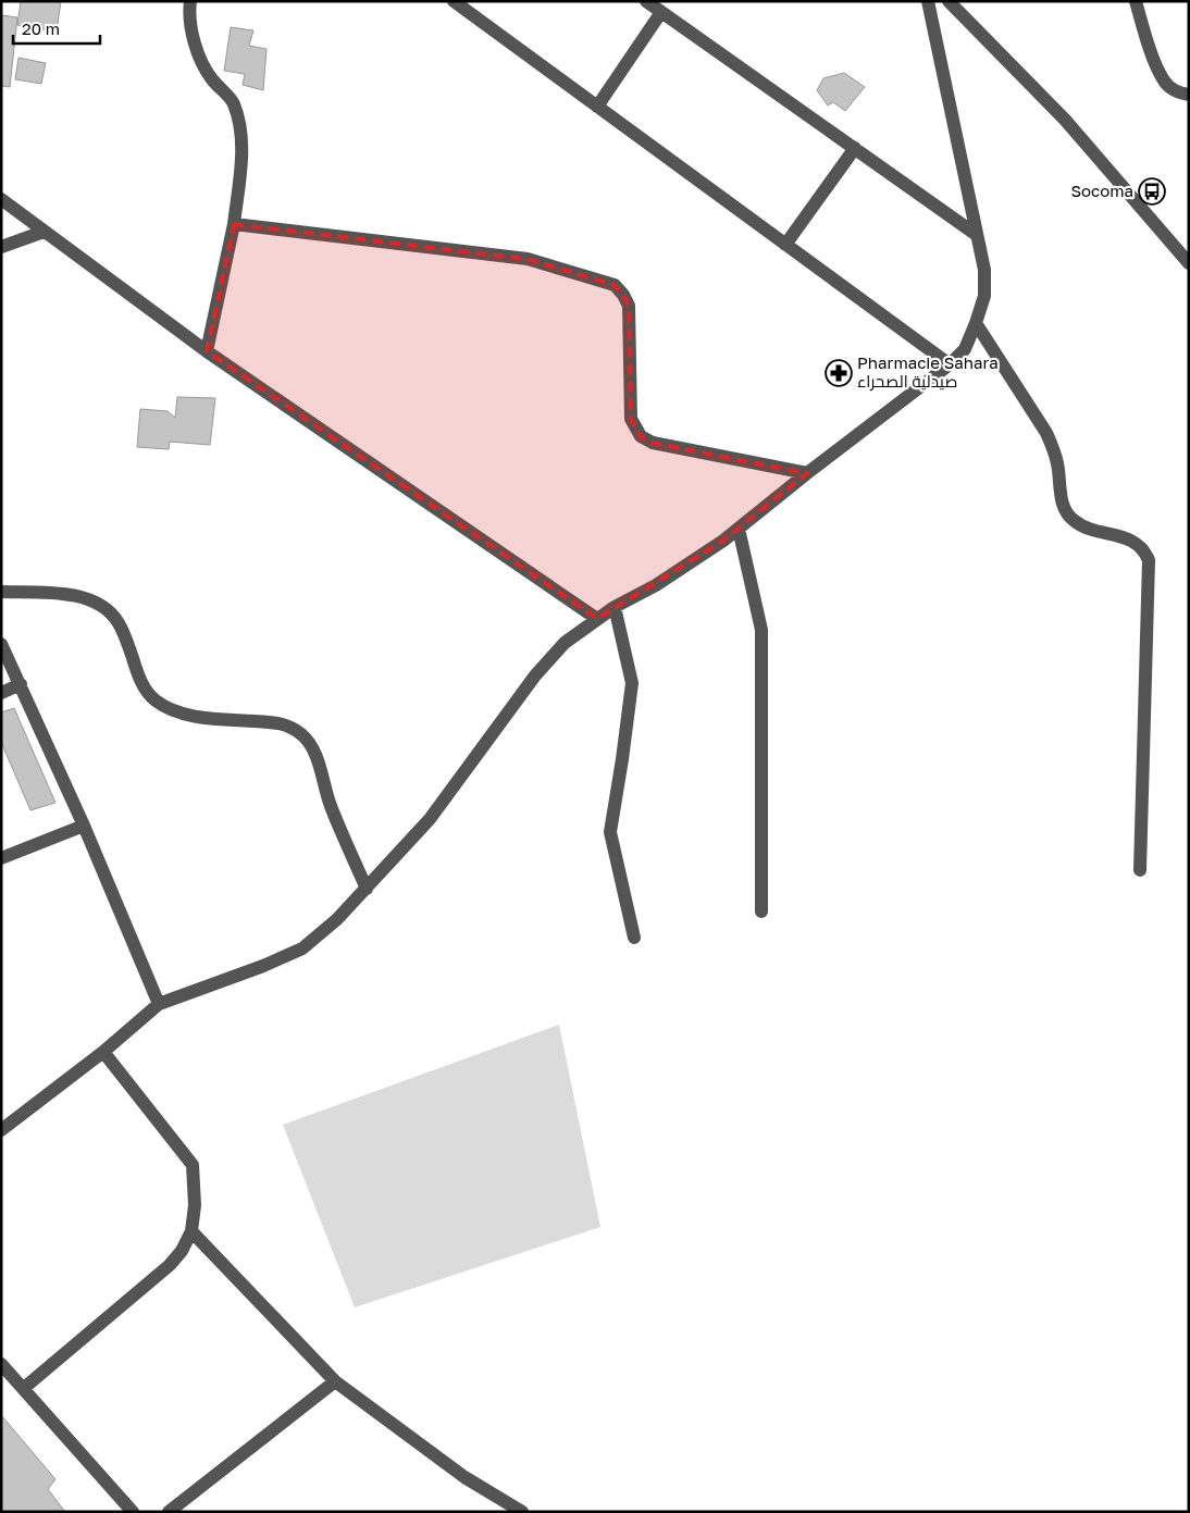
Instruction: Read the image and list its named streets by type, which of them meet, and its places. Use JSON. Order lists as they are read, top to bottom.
{
  "places": {
    "bus stop": ["Socoma"],
    "pharmacy": ["Pharmacie Sahara صيدلية الصحراء"]
  },
  "scale_bar": "20 m"
}
